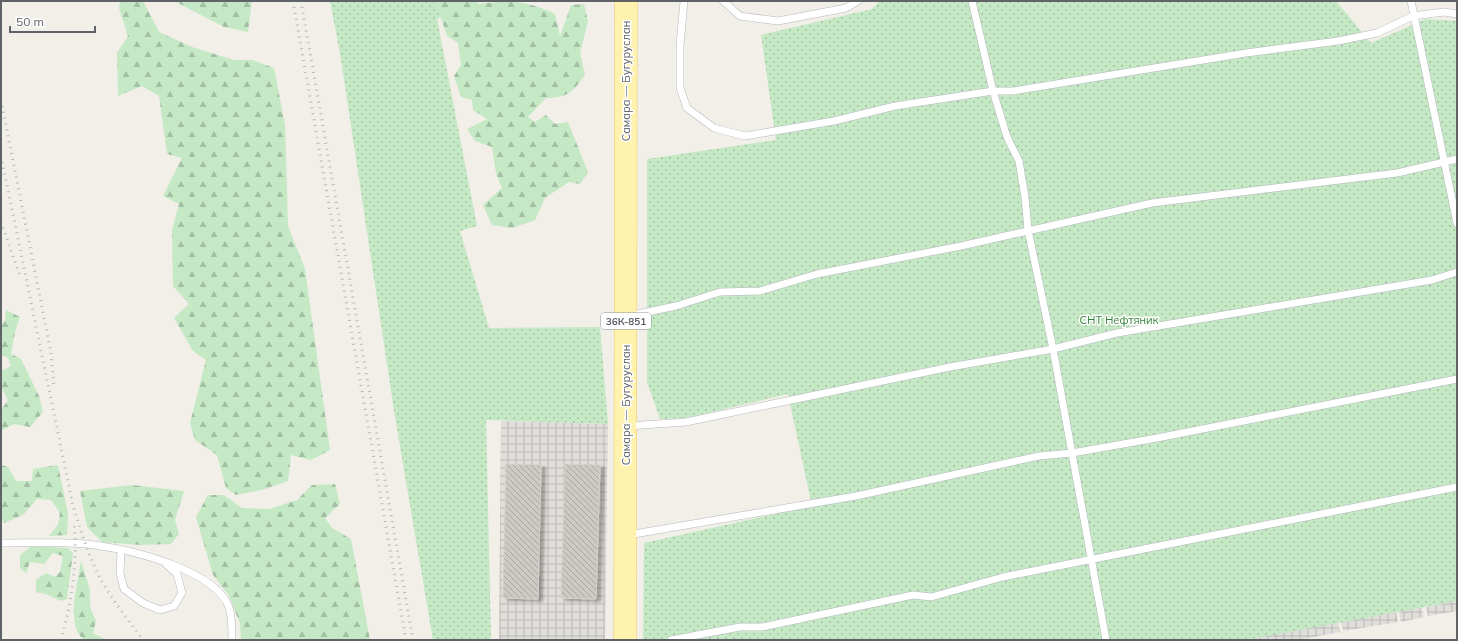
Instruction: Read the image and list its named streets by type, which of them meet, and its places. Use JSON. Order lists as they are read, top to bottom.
{
  "streets": {
    "main road": ["Самара — Бугуруслан", "36К-851"]
  },
  "parks": ["СНТ Нефтяник"],
  "scale_bar": "50 m"
}
